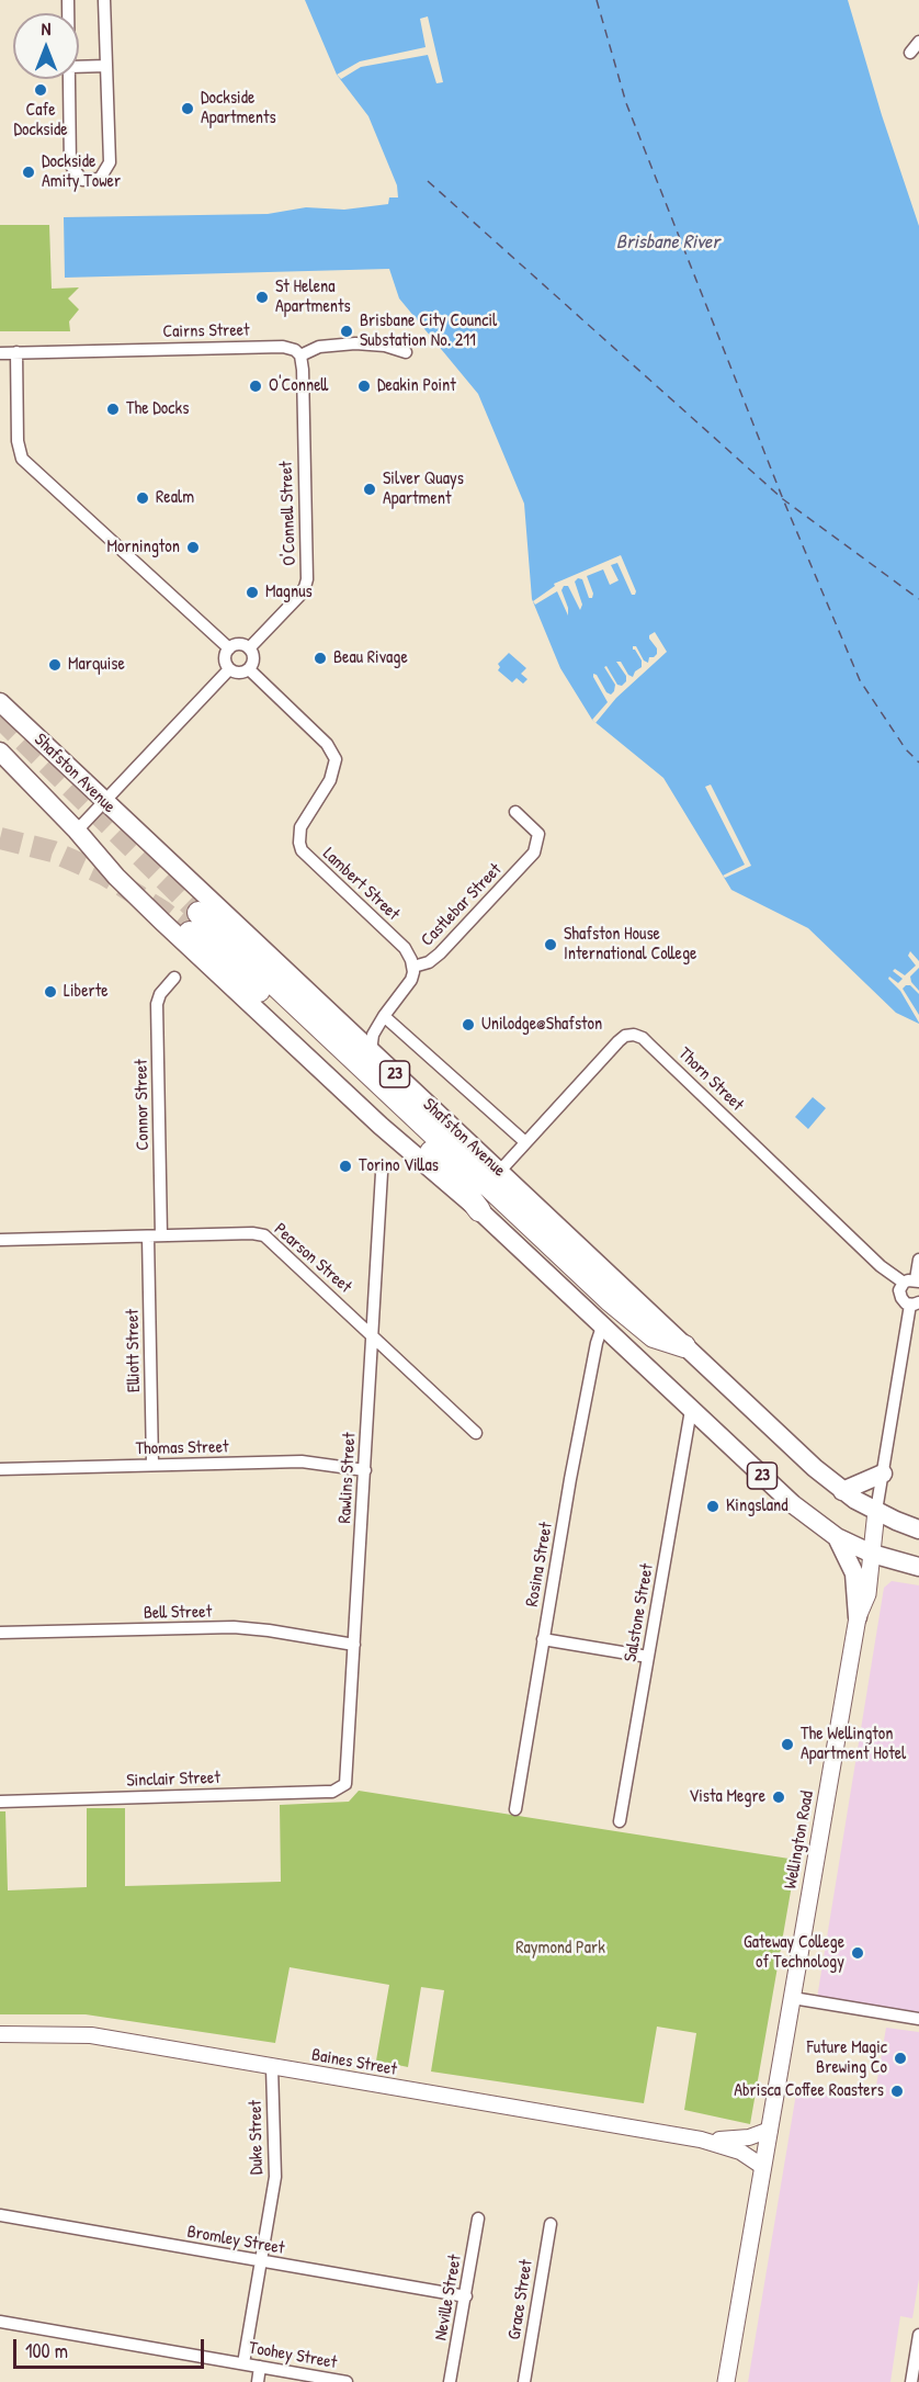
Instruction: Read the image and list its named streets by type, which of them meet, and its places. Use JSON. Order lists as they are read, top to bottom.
{
  "streets": {
    "main road": ["Shafston Avenue", "23", "Wellington Road"],
    "street": [
      "Cairns Street",
      "O'Connell Street",
      "Lambert Street",
      "Castlebar Street",
      "Thorn Street",
      "Connor Street",
      "Pearson Street",
      "Elliott Street",
      "Thomas Street",
      "Rawlins Street",
      "Rosina Street",
      "Bell Street",
      "Salstone Street",
      "Sinclair Street",
      "Baines Street",
      "Duke Street",
      "Bromley Street",
      "Neville Street",
      "Grace Street",
      "Toohey Street"
    ]
  },
  "crossings": [
    ["Cairns Street", "O'Connell Street"],
    ["O'Connell Street", "Lambert Street"],
    ["Shafston Avenue", "Castlebar Street"],
    ["Shafston Avenue", "23"],
    ["Shafston Avenue", "Thorn Street"],
    ["Shafston Avenue", "Rosina Street"],
    ["Shafston Avenue", "Salstone Street"],
    ["Shafston Avenue", "Wellington Road"],
    ["Lambert Street", "Castlebar Street"],
    ["23", "Wellington Road"],
    ["Connor Street", "Pearson Street"],
    ["Pearson Street", "Elliott Street"],
    ["Pearson Street", "Rawlins Street"],
    ["Elliott Street", "Thomas Street"],
    ["Thomas Street", "Rawlins Street"],
    ["Rawlins Street", "Bell Street"],
    ["Rawlins Street", "Sinclair Street"],
    ["Wellington Road", "Baines Street"],
    ["Baines Street", "Duke Street"],
    ["Duke Street", "Bromley Street"],
    ["Duke Street", "Toohey Street"],
    ["Bromley Street", "Neville Street"]
  ],
  "water": ["Brisbane River"],
  "parks": ["Raymond Park"],
  "places": [
    "Cafe Dockside",
    "Dockside Apartments",
    "Dockside Amity Tower",
    "St Helena Apartments",
    "Brisbane City Council Substation No. 211",
    "O'Connell",
    "Deakin Point",
    "The Docks",
    "Silver Quays Apartment",
    "Realm",
    "Mornington",
    "Magnus",
    "Beau Rivage",
    "Marquise",
    "Shafston House International College",
    "Liberte",
    "Unilodge@Shafston",
    "Torino Villas",
    "Kingsland",
    "The Wellington Apartment Hotel",
    "Vista Megre",
    "Gateway College of Technology",
    "Future Magic Brewing Co",
    "Abrisca Coffee Roasters"
  ],
  "scale_bar": "100 m",
  "north": "top"
}
